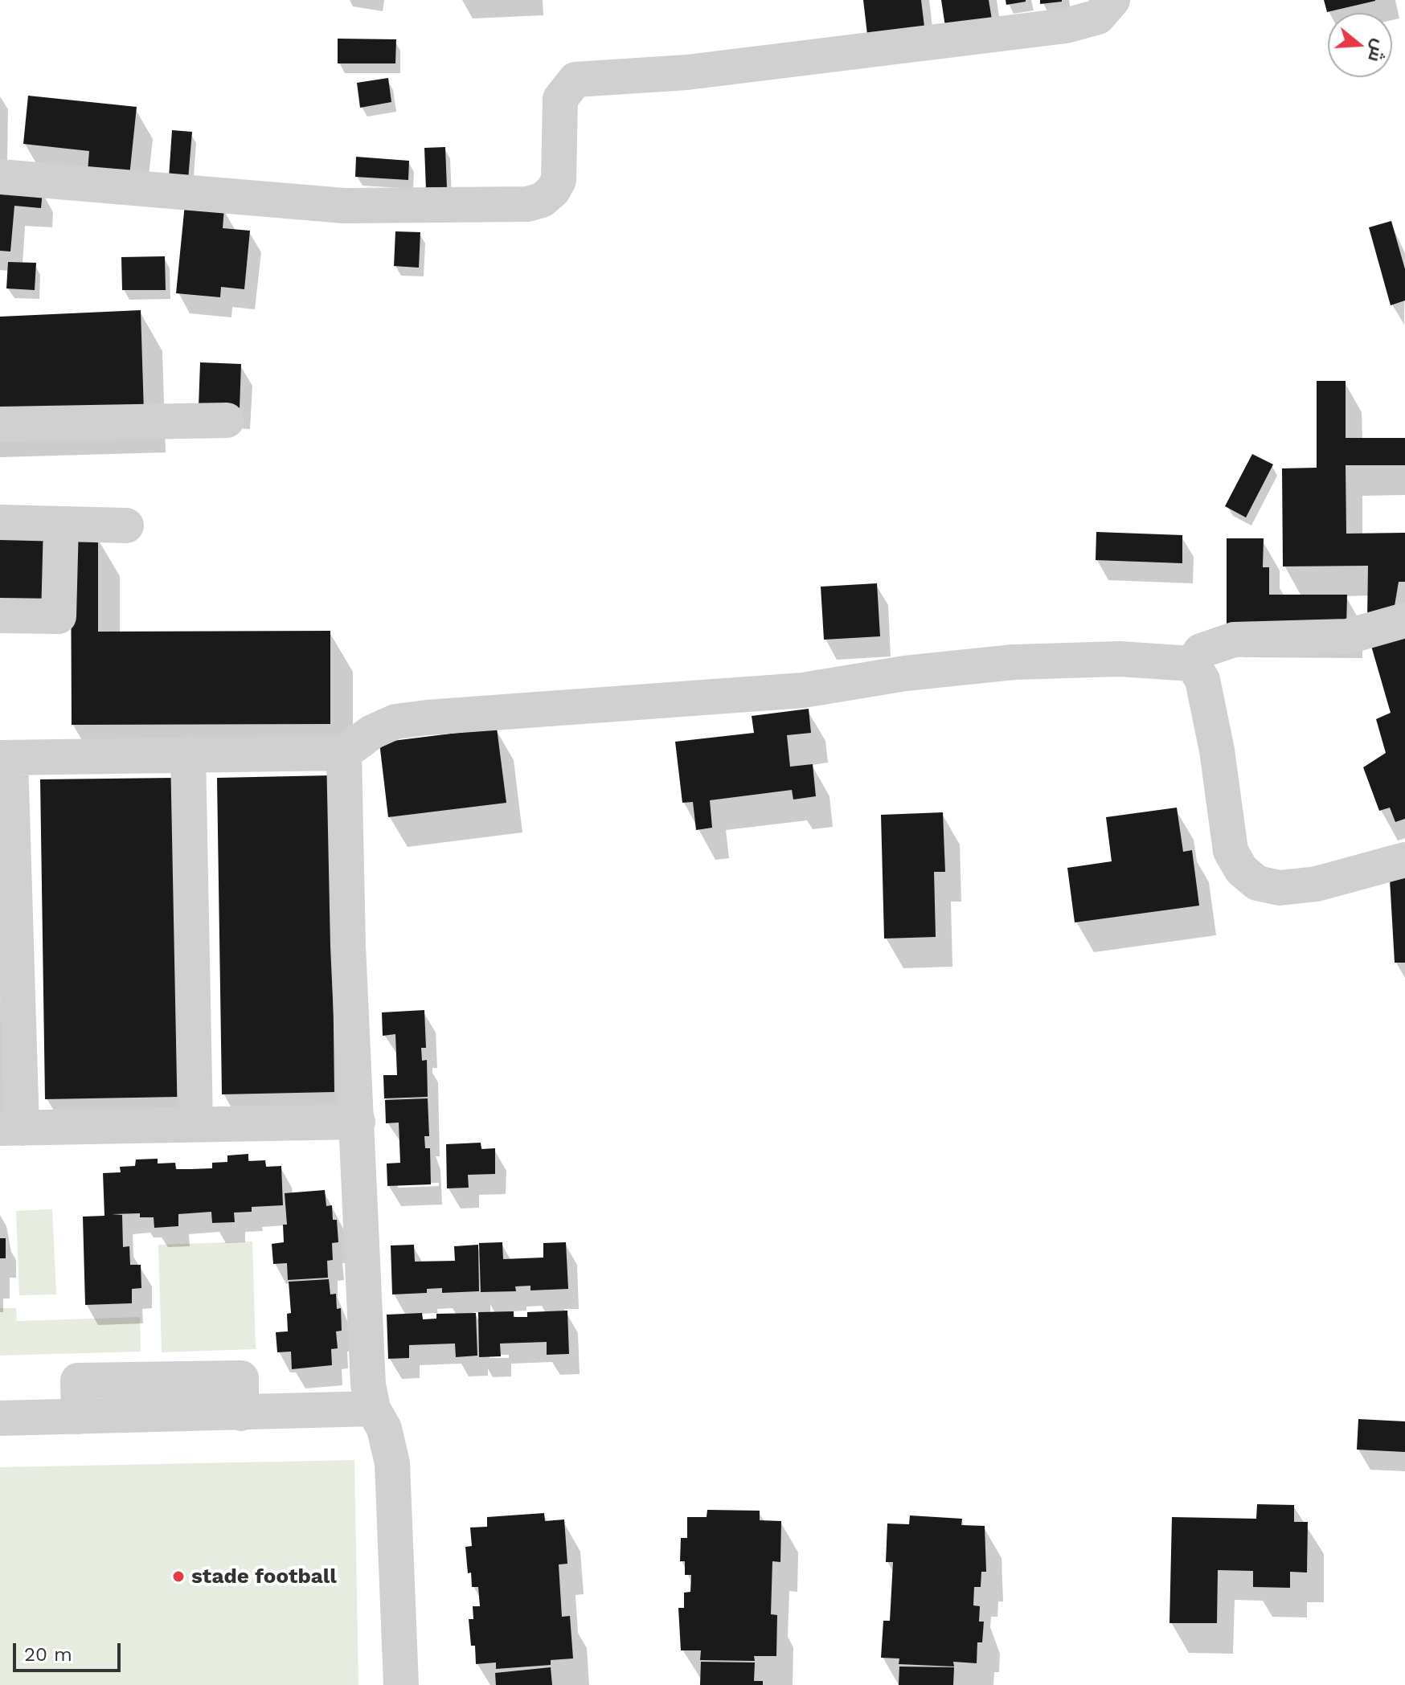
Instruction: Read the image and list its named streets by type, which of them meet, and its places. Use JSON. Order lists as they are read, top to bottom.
{
  "places": ["stade football"],
  "scale_bar": "20 m",
  "north": "right"
}
